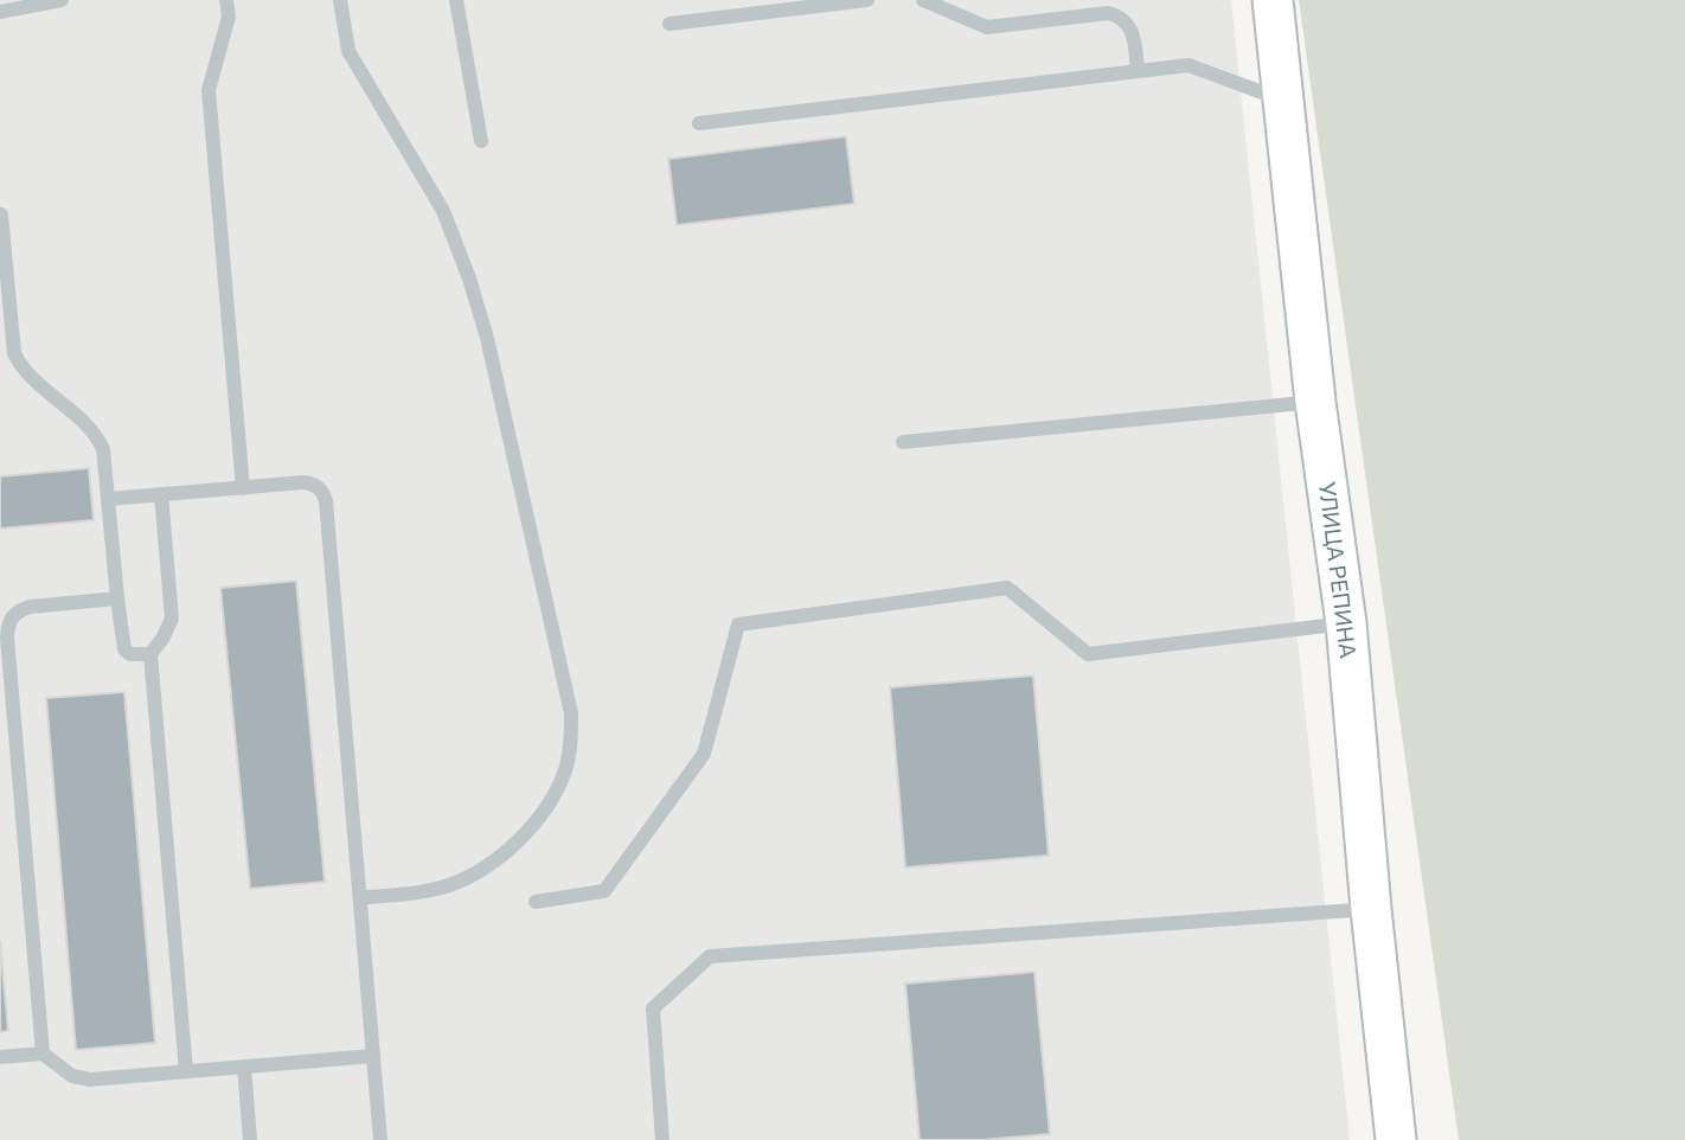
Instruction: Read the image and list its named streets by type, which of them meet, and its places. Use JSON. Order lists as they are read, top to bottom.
{
  "streets": {
    "street": ["УЛИЦА РЕПИНА"]
  }
}
